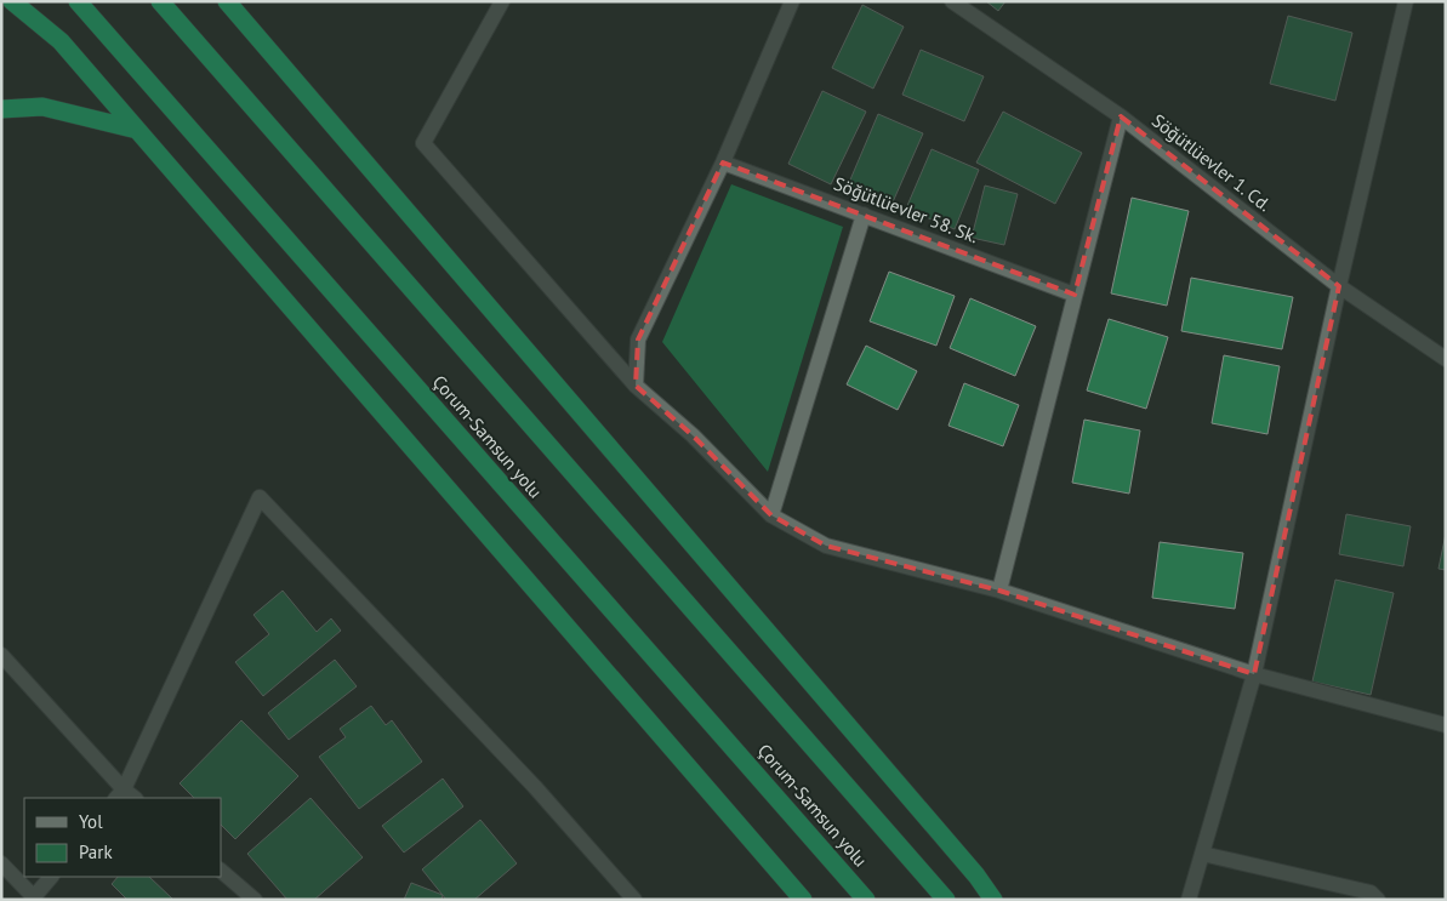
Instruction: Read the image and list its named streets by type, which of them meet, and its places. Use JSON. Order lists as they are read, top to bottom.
{
  "streets": {
    "highway": ["Çorum-Samsun yolu"],
    "street": ["Söğütlüevler 1. Cd.", "Söğütlüevler 58. Sk."]
  },
  "legend": ["Yol", "Park"]
}
